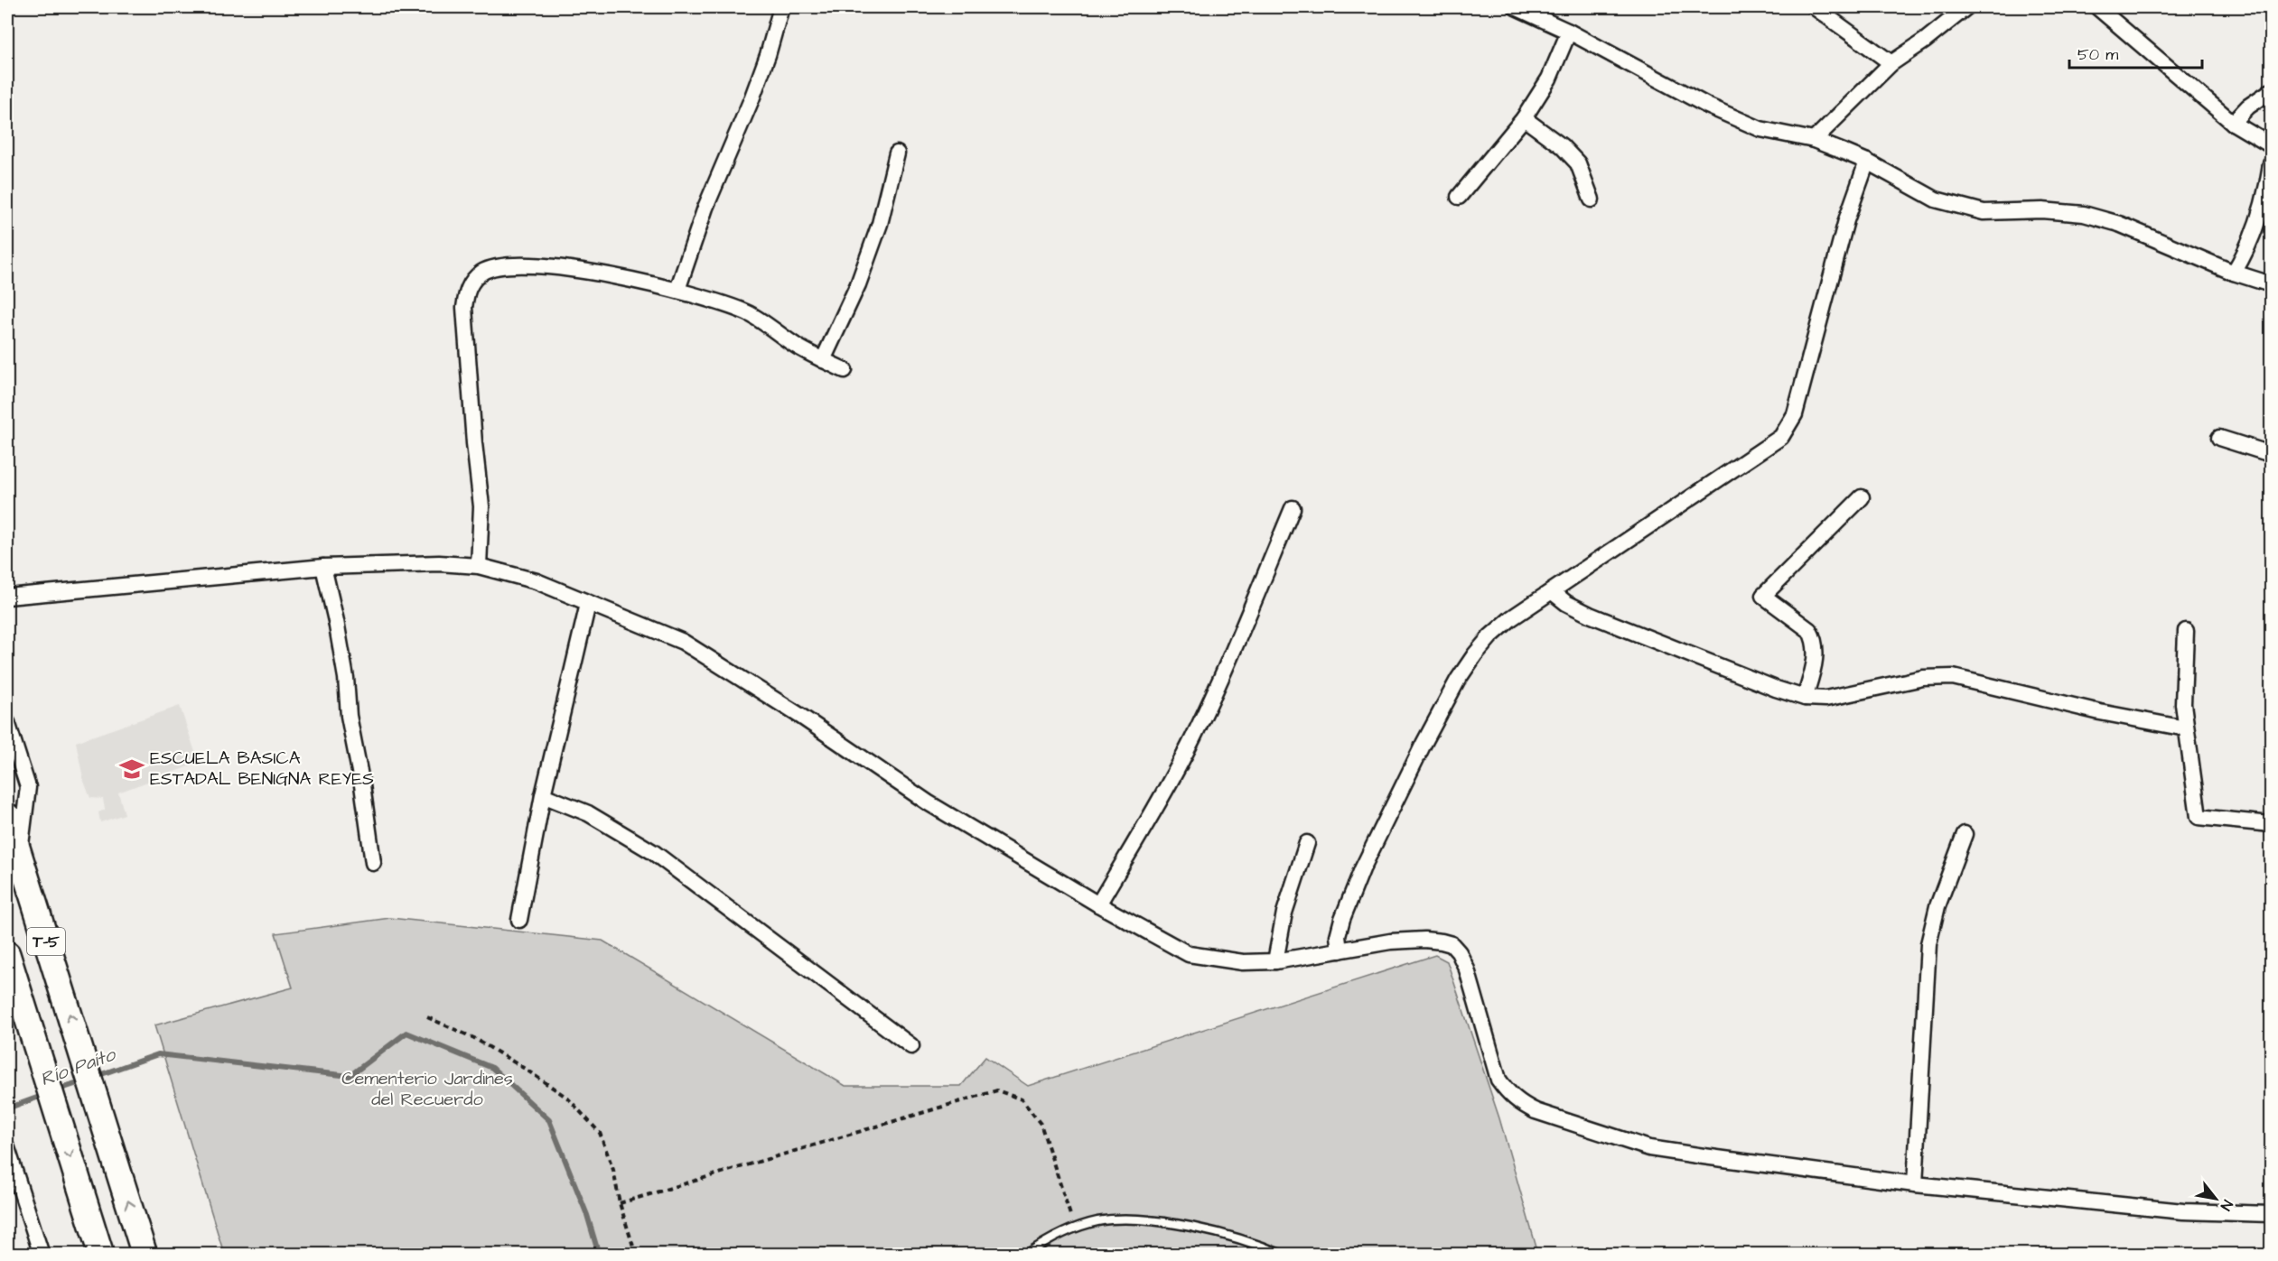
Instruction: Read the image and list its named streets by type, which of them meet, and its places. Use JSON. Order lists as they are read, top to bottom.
{
  "streets": {
    "highway": ["T-5"]
  },
  "water": ["Río Paíto"],
  "parks": ["Cementerio Jardines del Recuerdo"],
  "places": {
    "school or university": ["ESCUELA BASICA ESTADAL BENIGNA REYES"]
  },
  "scale_bar": "50 m",
  "north": "bottom right"
}
